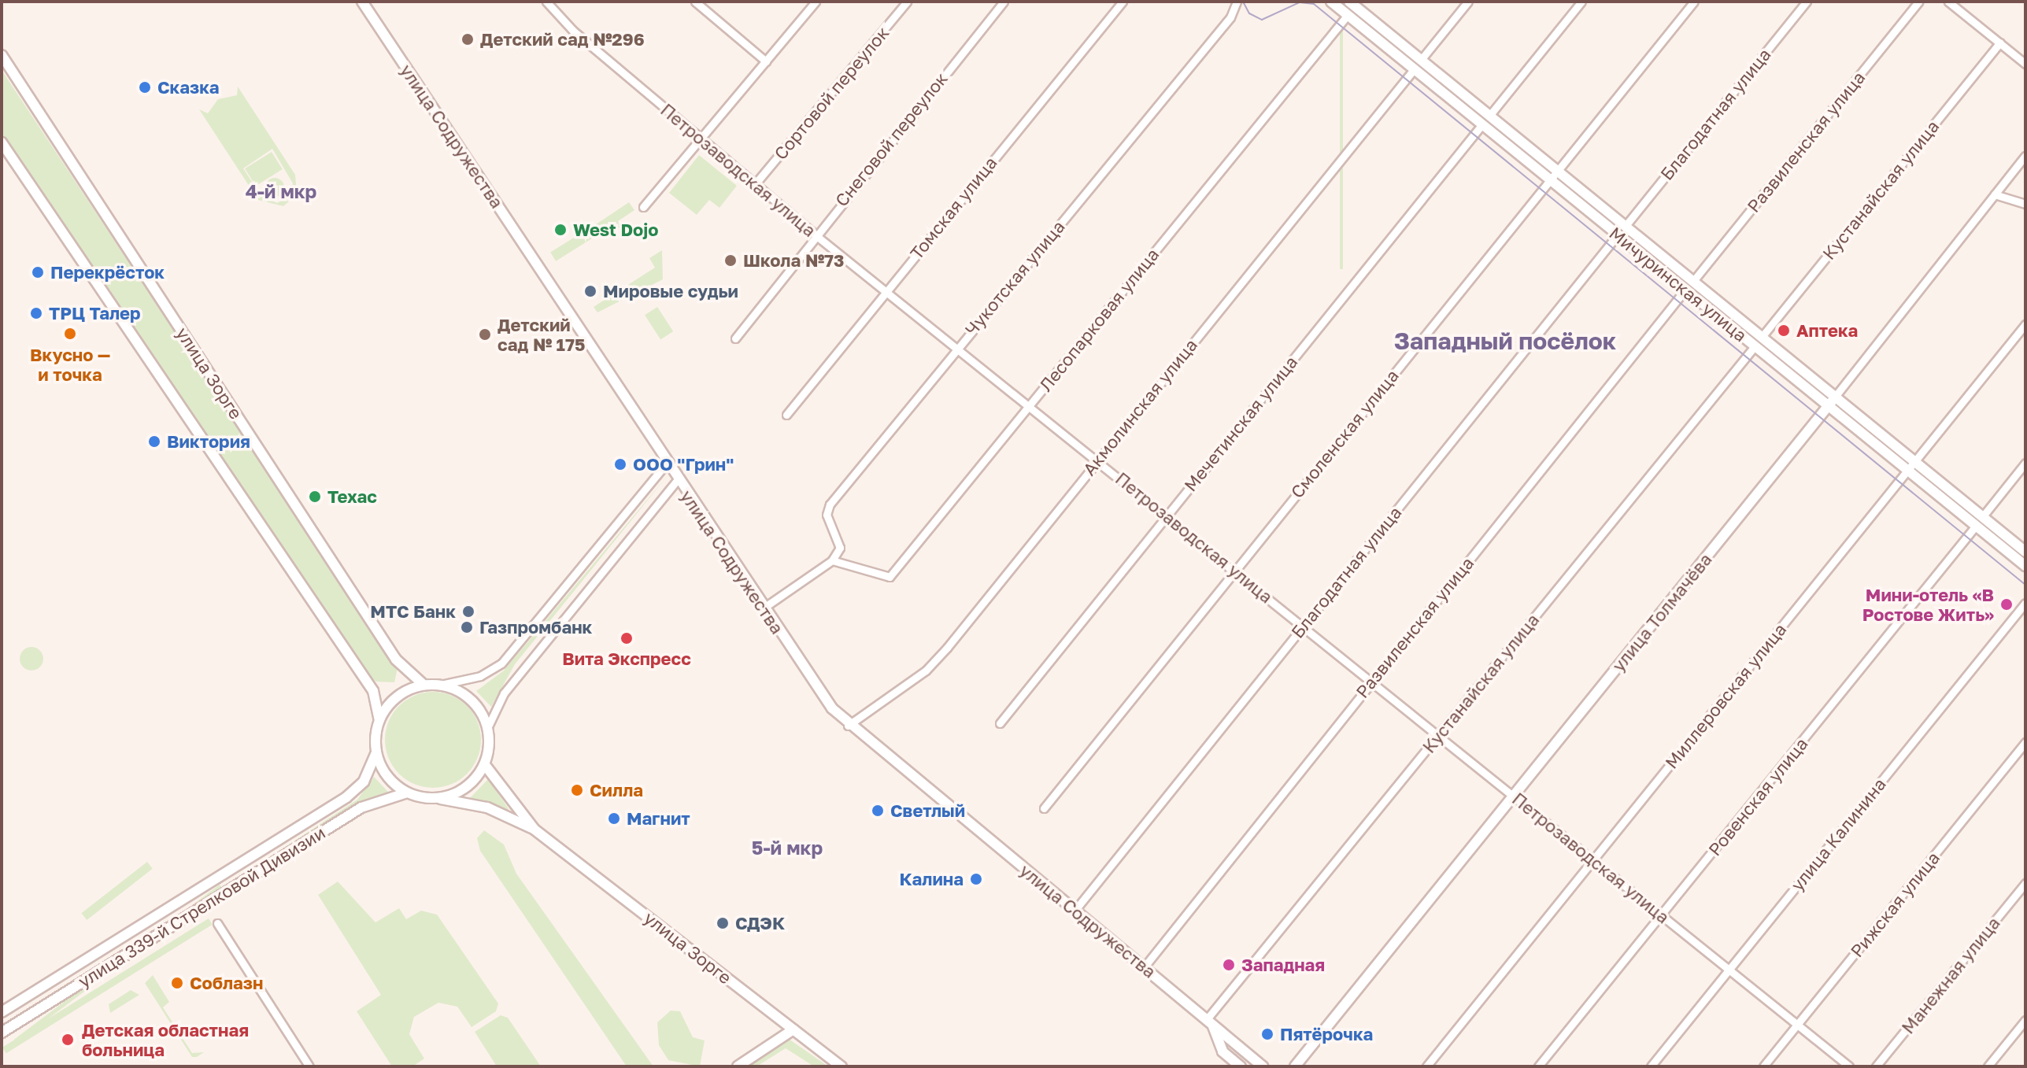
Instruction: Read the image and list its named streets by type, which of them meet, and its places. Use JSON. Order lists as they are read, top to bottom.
{
  "streets": {
    "main road": [
      "улица Содружества",
      "Мичуринская улица",
      "улица Зорге",
      "улица Толмачёва",
      "улица 339-й Стрелковой Дивизии"
    ],
    "street": [
      "Сортовой переулок",
      "Благодатная улица",
      "Снеговой переулок",
      "Развиленская улица",
      "Петрозаводская улица",
      "Кустанайская улица",
      "Томская улица",
      "Чукотская улица",
      "Лесопарковая улица",
      "Акмолинская улица",
      "Мечетинская улица",
      "Смоленская улица",
      "Миллеровская улица",
      "Ровенская улица",
      "улица Калинина",
      "Рижская улица",
      "Манежная улица"
    ]
  },
  "crossings": [
    ["Сортовой переулок", "Петрозаводская улица"],
    ["Благодатная улица", "улица Содружества"],
    ["Благодатная улица", "Петрозаводская улица"],
    ["Благодатная улица", "Мичуринская улица"],
    ["улица Содружества", "Развиленская улица"],
    ["улица Содружества", "Кустанайская улица"],
    ["улица Содружества", "Акмолинская улица"],
    ["Снеговой переулок", "Петрозаводская улица"],
    ["Развиленская улица", "Петрозаводская улица"],
    ["Развиленская улица", "Мичуринская улица"],
    ["Петрозаводская улица", "Кустанайская улица"],
    ["Петрозаводская улица", "Томская улица"],
    ["Петрозаводская улица", "Чукотская улица"],
    ["Петрозаводская улица", "Лесопарковая улица"],
    ["Петрозаводская улица", "Акмолинская улица"],
    ["Петрозаводская улица", "Мечетинская улица"],
    ["Петрозаводская улица", "Смоленская улица"],
    ["Петрозаводская улица", "улица Толмачёва"],
    ["Петрозаводская улица", "Миллеровская улица"],
    ["Петрозаводская улица", "Ровенская улица"],
    ["Петрозаводская улица", "улица Калинина"],
    ["Петрозаводская улица", "Рижская улица"],
    ["Кустанайская улица", "Мичуринская улица"],
    ["Чукотская улица", "Лесопарковая улица"],
    ["Мичуринская улица", "Лесопарковая улица"],
    ["Мичуринская улица", "Акмолинская улица"],
    ["Мичуринская улица", "Мечетинская улица"],
    ["Мичуринская улица", "Смоленская улица"],
    ["Мичуринская улица", "улица Толмачёва"],
    ["Мичуринская улица", "Миллеровская улица"],
    ["Мичуринская улица", "Ровенская улица"],
    ["улица Зорге", "улица 339-й Стрелковой Дивизии"]
  ],
  "districts": ["4-й мкр", "Западный посёлок", "5-й мкр"],
  "places": [
    "Детский сад №296",
    "Сказка",
    "West Dojo",
    "Школа №73",
    "Перекрёсток",
    "Мировые судьи",
    "ТРЦ Талер",
    "Аптека",
    "Вкусно — и точка",
    "Детский сад № 175",
    "Виктория",
    "ООО \"Грин\"",
    "Техас",
    "Мини-отель «В Ростове Жить»",
    "МТС Банк",
    "Газпромбанк",
    "Вита Экспресс",
    "Силла",
    "Светлый",
    "Магнит",
    "Калина",
    "СДЭК",
    "Западная",
    "Соблазн",
    "Пятёрочка",
    "Детская областная больница"
  ]
}
